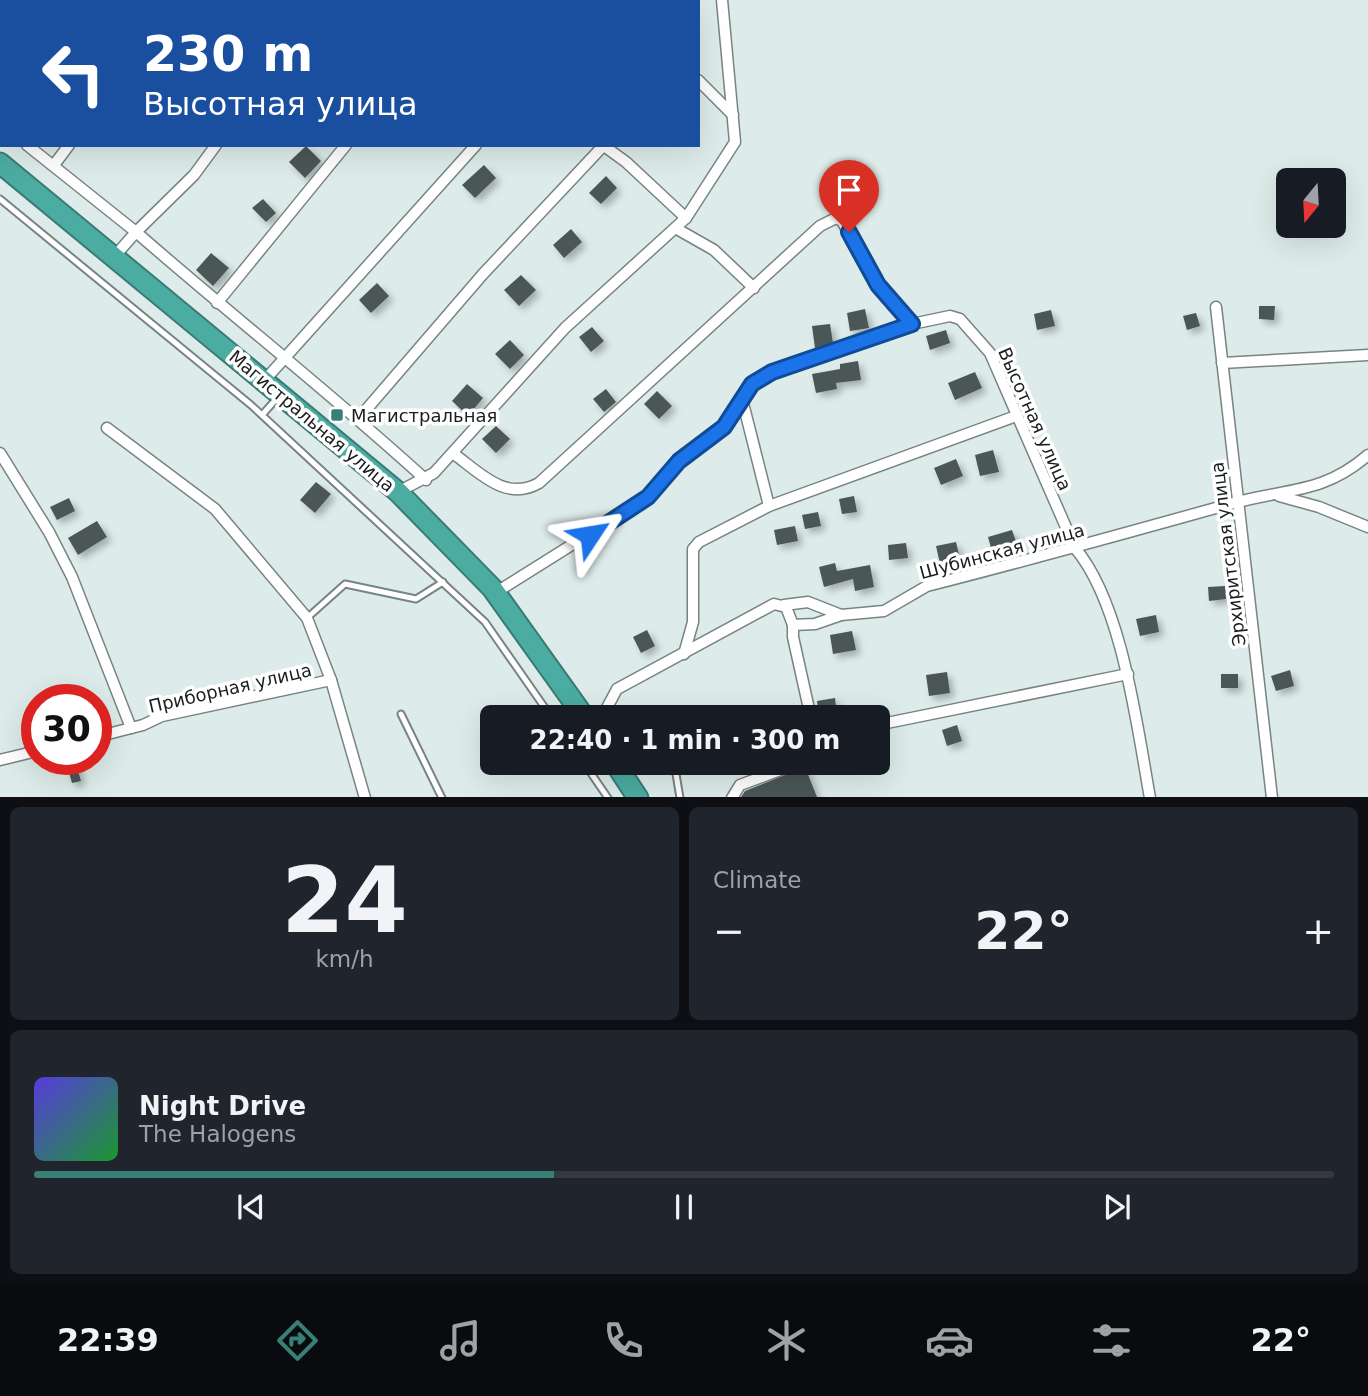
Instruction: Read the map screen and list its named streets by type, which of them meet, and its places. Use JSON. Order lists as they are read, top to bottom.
{
  "streets": {
    "highway": ["Магистральная улица"],
    "street": [
      "Высотная улица",
      "Шубинская улица",
      "Эрхиритская улица",
      "Приборная улица"
    ]
  },
  "crossings": [
    ["Высотная улица", "Шубинская улица"],
    ["Шубинская улица", "Эрхиритская улица"]
  ],
  "places": {
    "transit": ["Магистральная"]
  },
  "north": "bottom",
  "page": {
    "turn": ["230 m", "Высотная улица"],
    "limit": "30",
    "trip": "22:40 · 1 min · 300 m",
    "tile": [
      ["24", "km/h"],
      "Climate"
    ],
    "heat": ["−", "22°", "+"],
    "song": ["Night Drive", "The Halogens"],
    "tabs": ["22:39", "22°"]
  }
}
